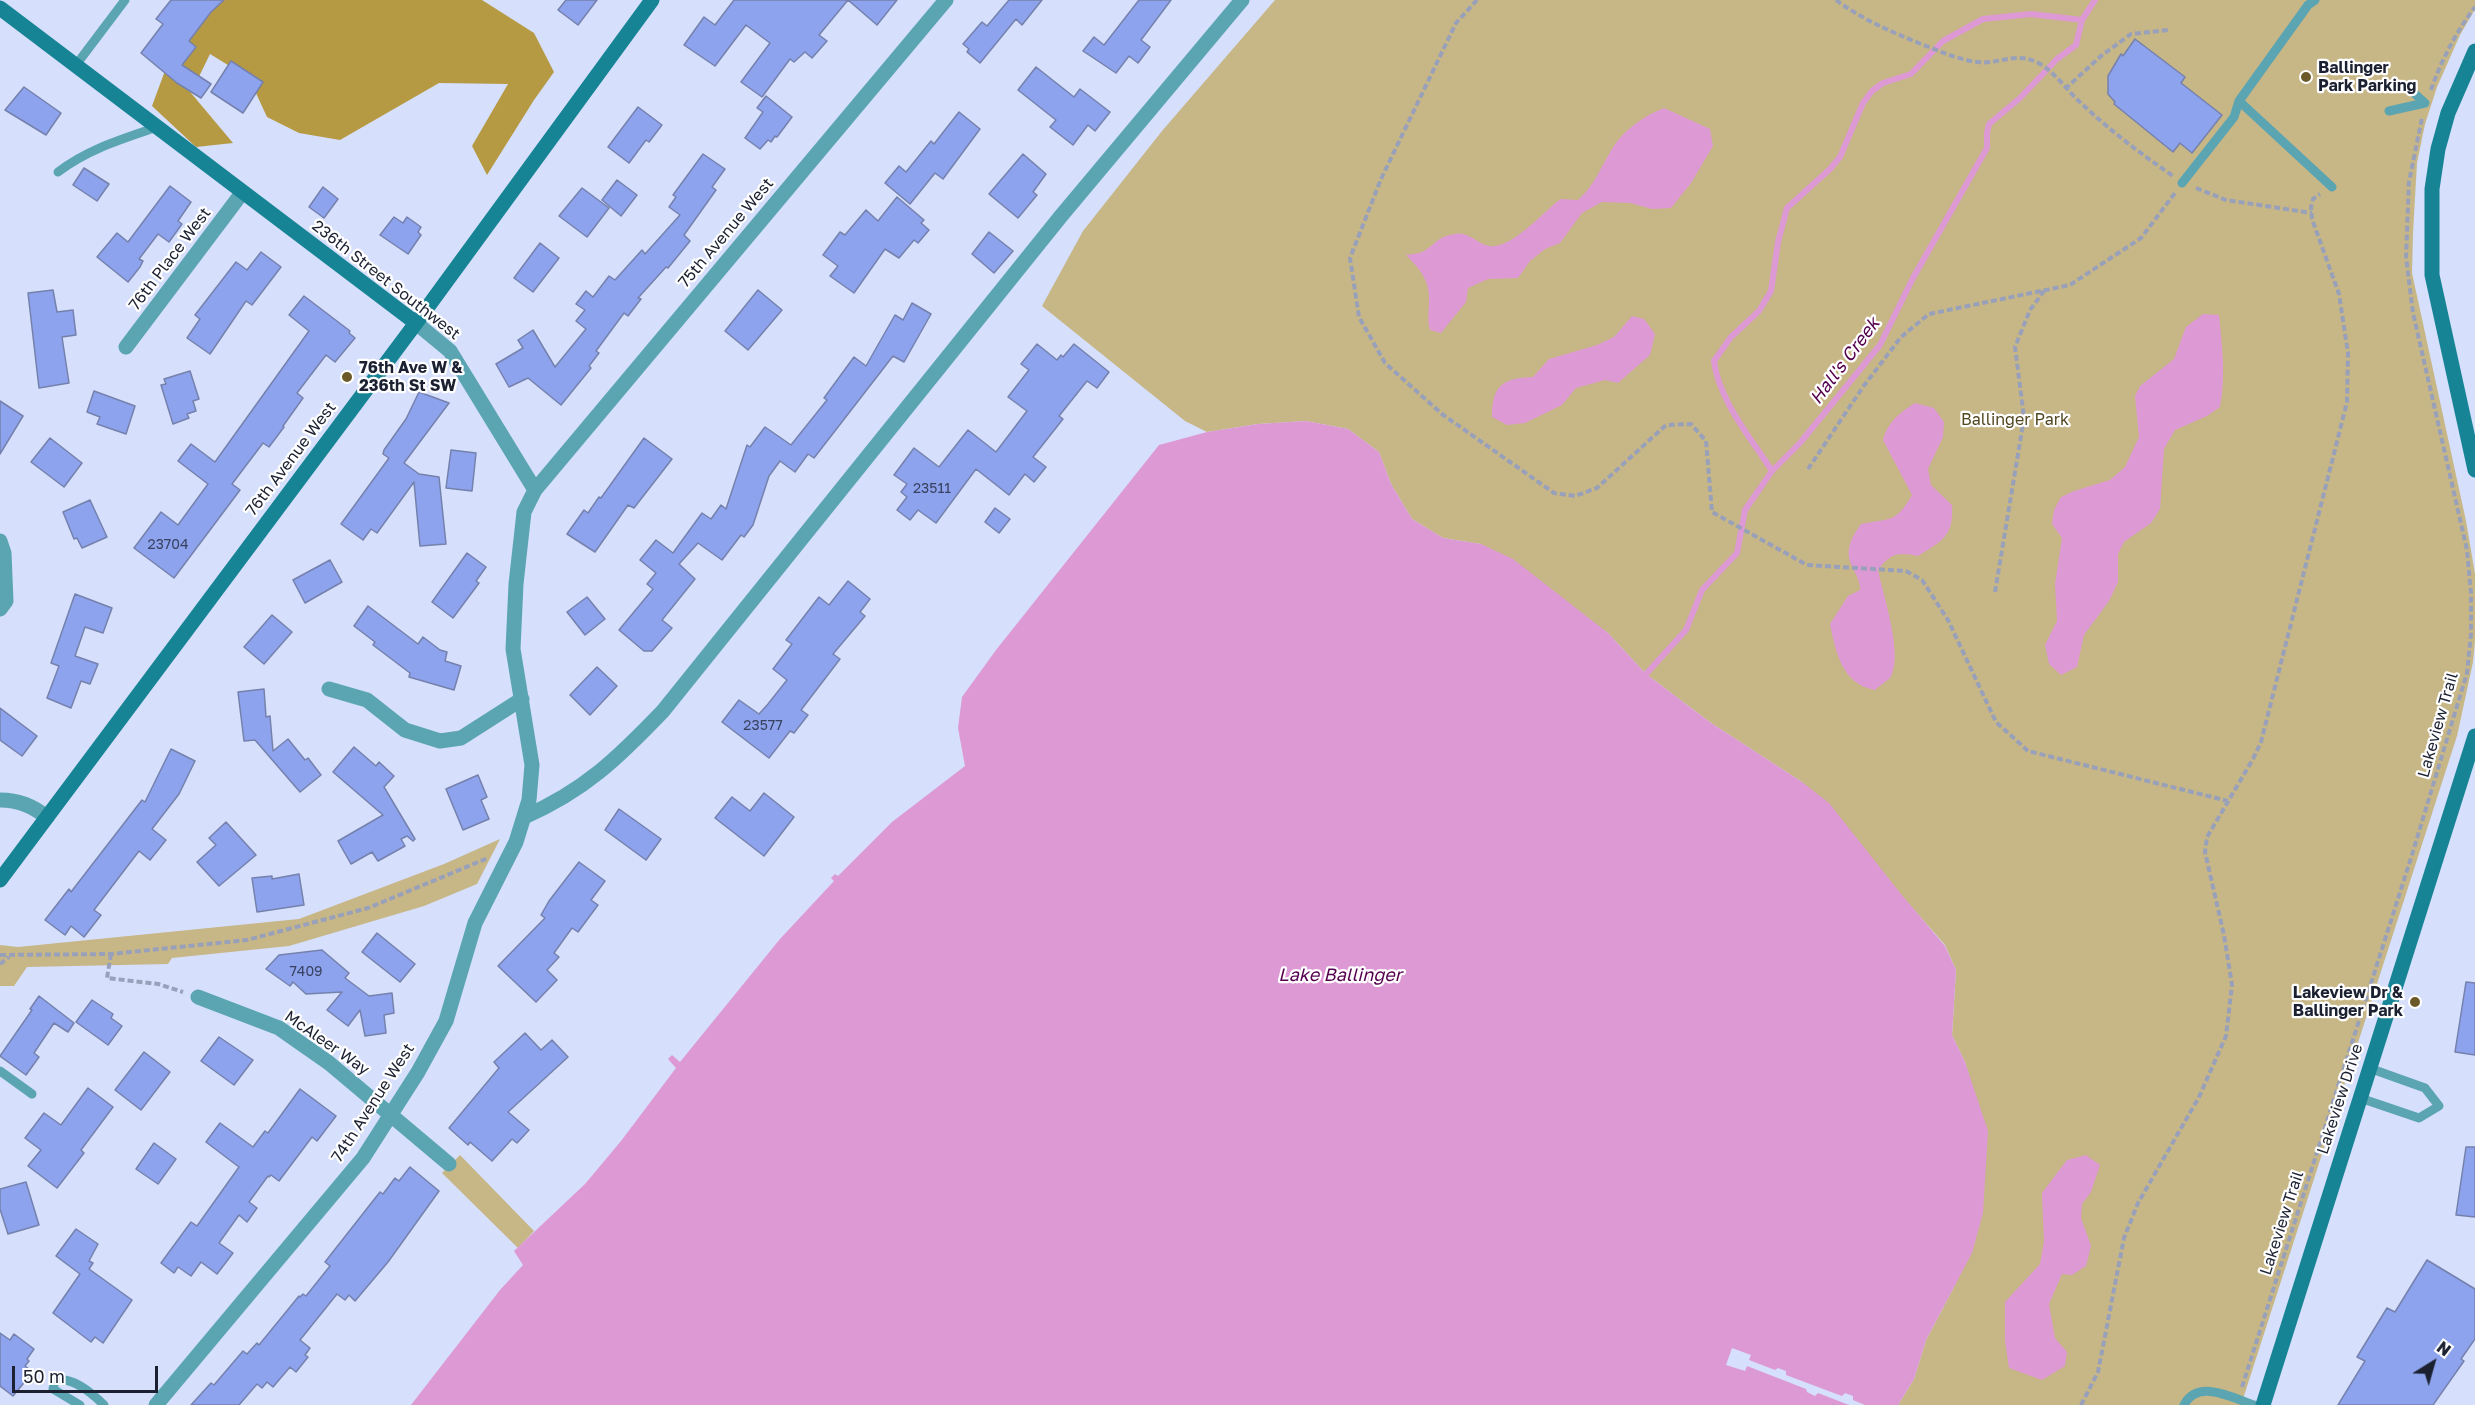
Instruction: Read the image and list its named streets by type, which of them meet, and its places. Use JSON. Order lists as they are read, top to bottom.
{
  "streets": {
    "street": [
      "75th Avenue West",
      "76th Place West",
      "236th Street Southwest",
      "76th Avenue West",
      "McAleer Way",
      "Lakeview Drive",
      "74th Avenue West"
    ],
    "path": ["Lakeview Trail"]
  },
  "crossings": [
    ["75th Avenue West", "236th Street Southwest"],
    ["76th Place West", "236th Street Southwest"],
    ["236th Street Southwest", "76th Avenue West"],
    ["McAleer Way", "74th Avenue West"]
  ],
  "water": ["Hall's Creek", "Lake Ballinger"],
  "parks": ["Ballinger Park"],
  "places": ["Ballinger Park Parking", "76th Ave W & 236th St SW", "Lakeview Dr & Ballinger Park"],
  "house_numbers": [
    "23511",
    "23704",
    "23577",
    "7409"
  ],
  "scale_bar": "50 m",
  "north": "top right"
}
